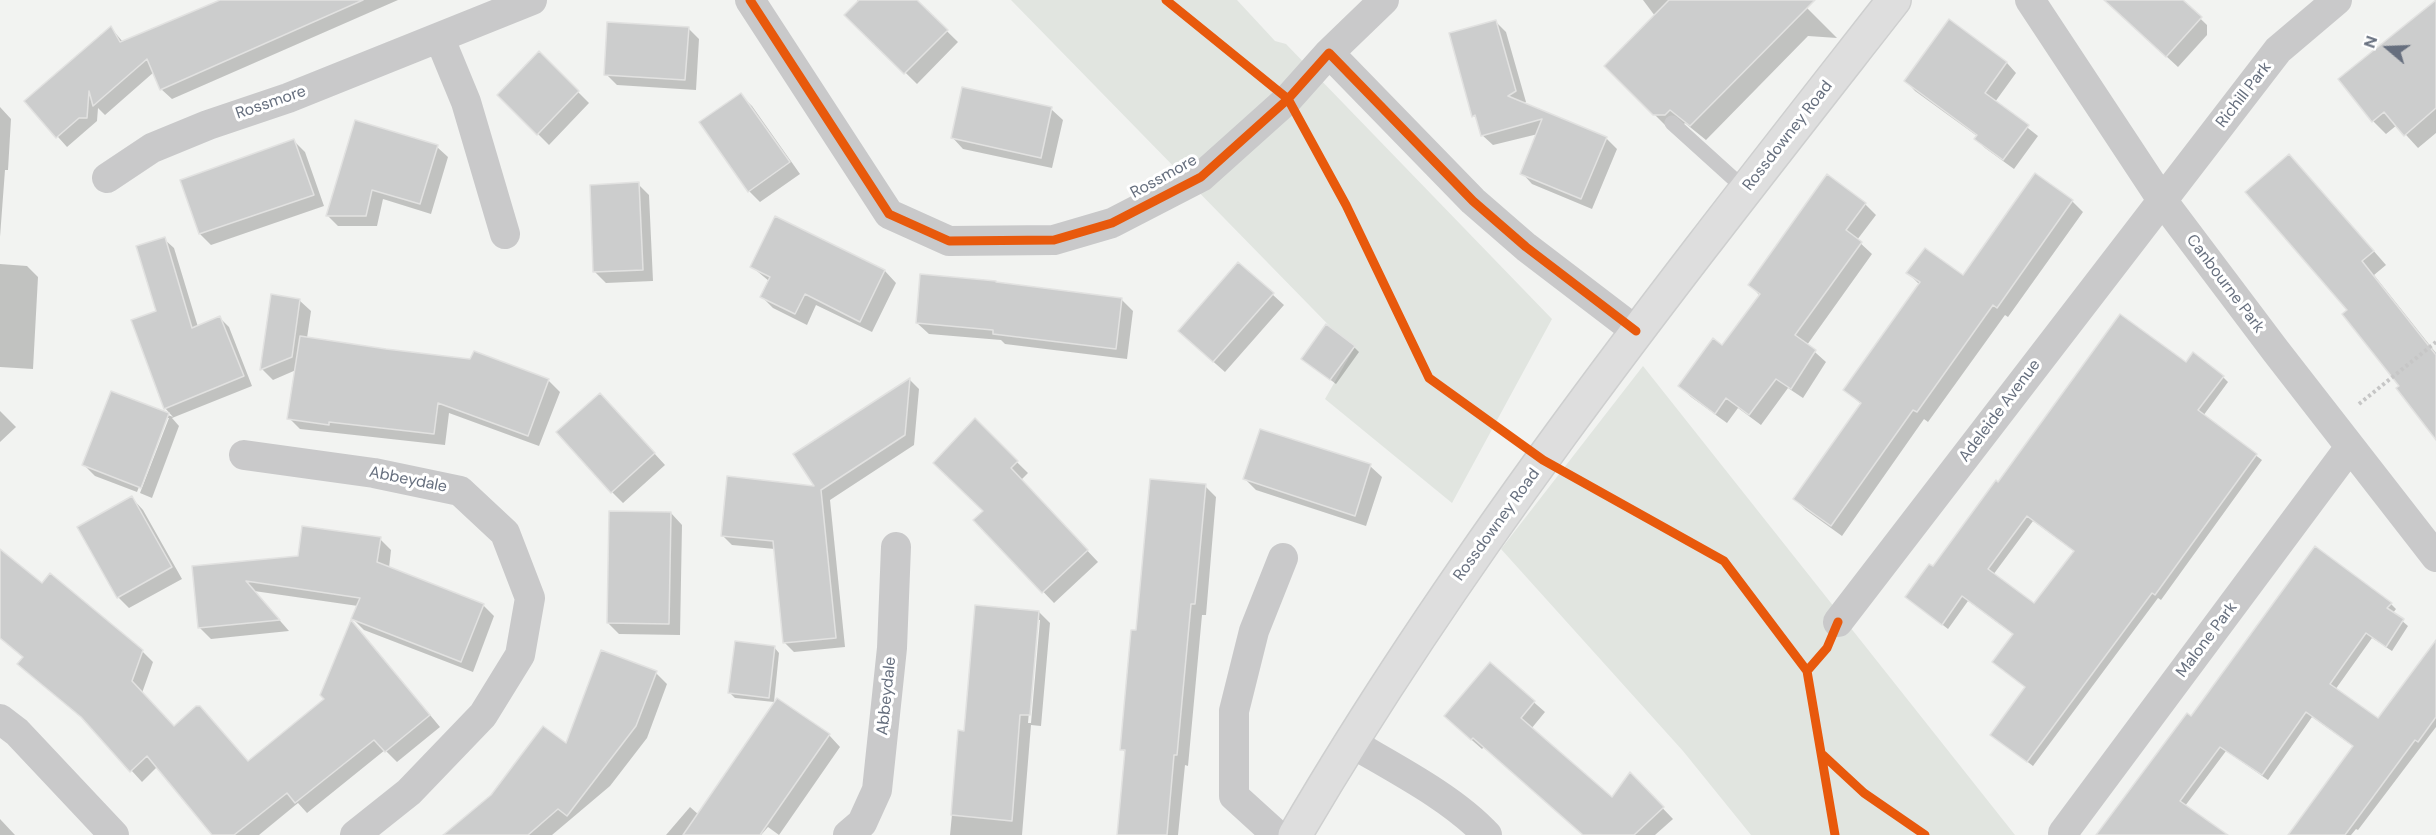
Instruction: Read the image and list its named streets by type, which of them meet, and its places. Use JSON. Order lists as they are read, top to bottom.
{
  "streets": {
    "main road": ["Rossdowney Road"],
    "street": [
      "Richill Park",
      "Rossmore",
      "Canbourne Park",
      "Adeleide Avenue",
      "Abbeydale",
      "Malone Park"
    ]
  },
  "crossings": [
    ["Richill Park", "Canbourne Park"],
    ["Richill Park", "Adeleide Avenue"],
    ["Canbourne Park", "Adeleide Avenue"],
    ["Canbourne Park", "Malone Park"]
  ],
  "north": "left"
}
